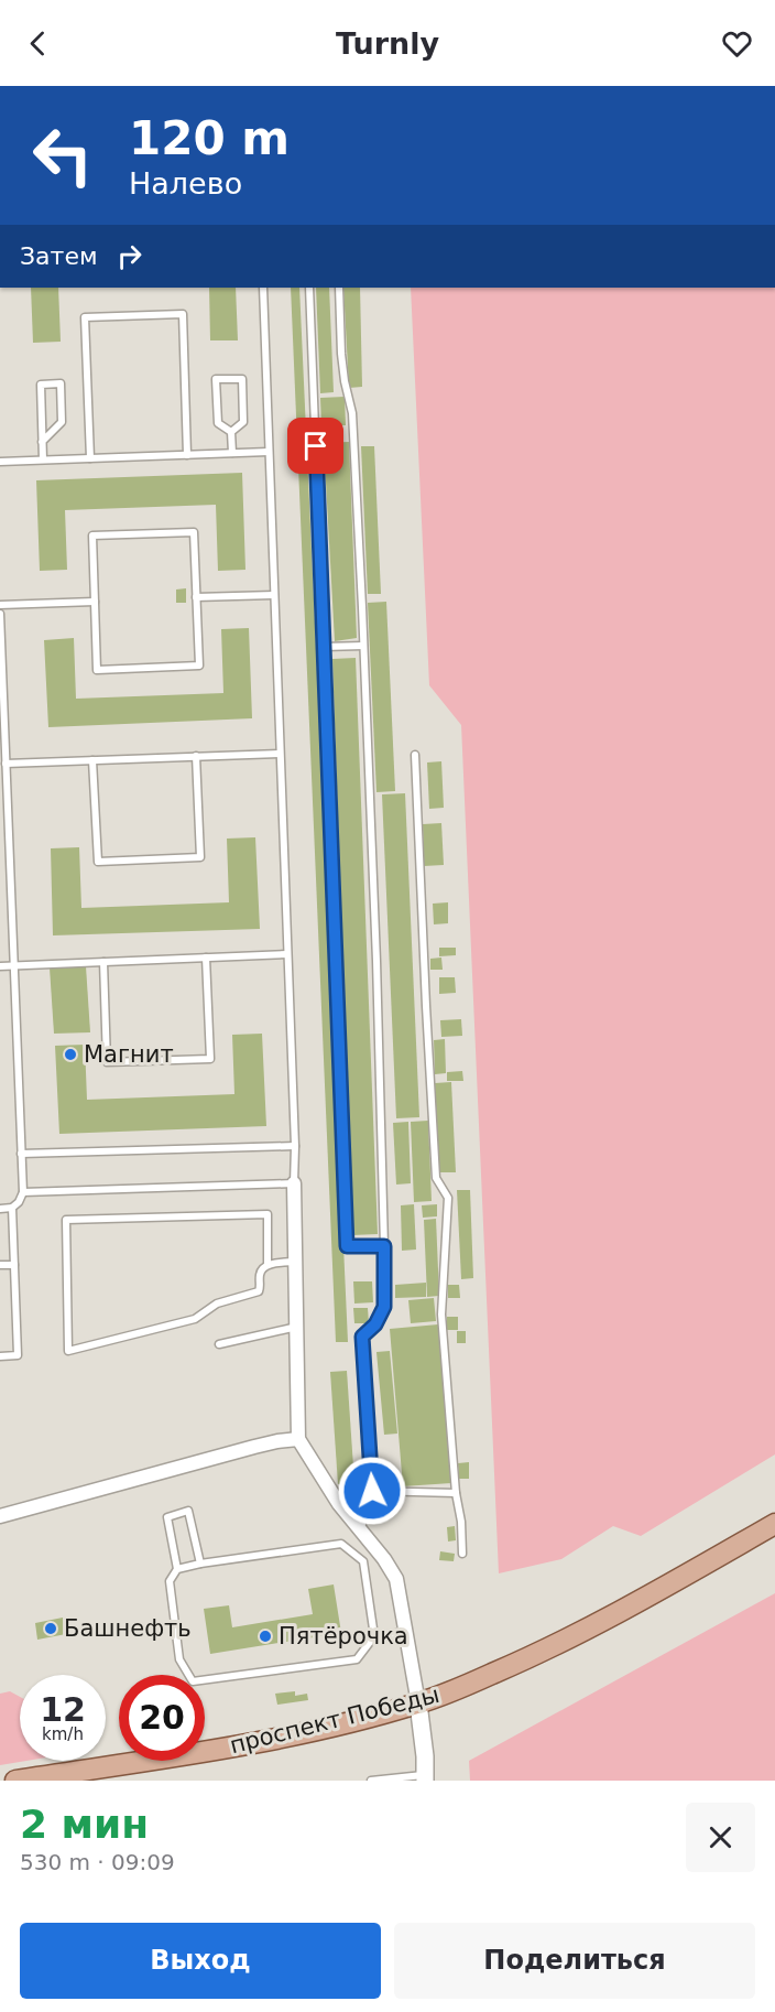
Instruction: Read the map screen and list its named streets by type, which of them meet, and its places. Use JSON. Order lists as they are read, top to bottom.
{
  "streets": {
    "main road": ["проспект Победы"]
  },
  "places": ["Магнит", "Башнефть", "Пятёрочка"],
  "page": {
    "header": "Turnly",
    "turn": ["120 m", "Налево"],
    "then": "Затем",
    "speed": "12 km/h",
    "limit": "20",
    "heading": ["2 мин", "530 m · 09:09"],
    "buttons": ["Выход", "Поделиться"]
  }
}
